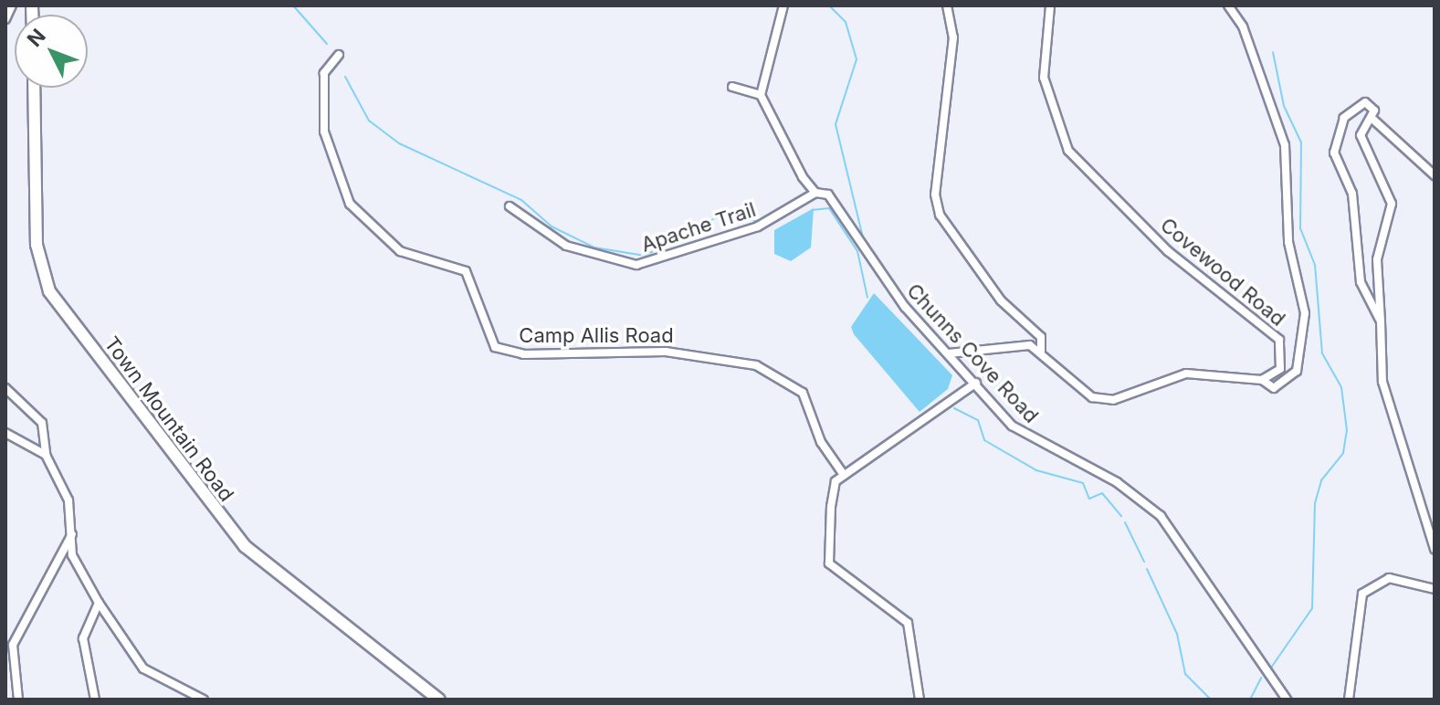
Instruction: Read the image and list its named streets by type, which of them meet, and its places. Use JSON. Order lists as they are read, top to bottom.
{
  "streets": {
    "main road": ["Town Mountain Road"],
    "street": [
      "Apache Trail",
      "Covewood Road",
      "Camp Allis Road",
      "Chunns Cove Road"
    ]
  },
  "crossings": [
    ["Apache Trail", "Chunns Cove Road"]
  ],
  "north": "top left"
}
